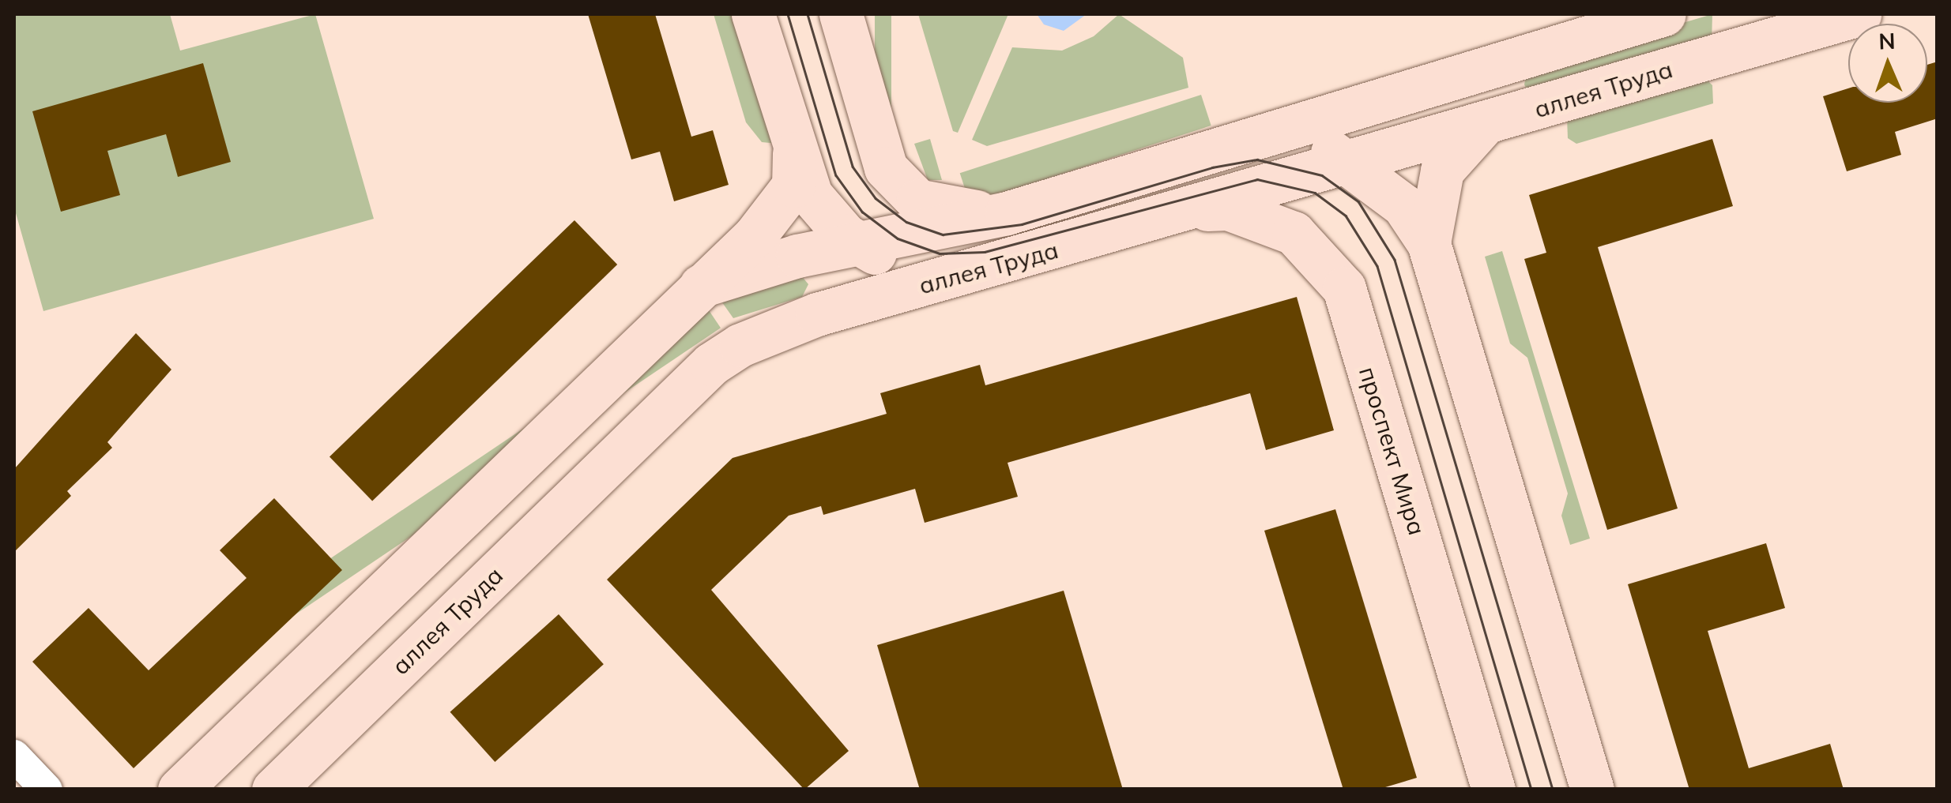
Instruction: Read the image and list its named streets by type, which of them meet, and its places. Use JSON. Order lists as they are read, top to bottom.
{
  "streets": {
    "main road": ["аллея Труда", "проспект Мира"]
  },
  "crossings": [
    ["аллея Труда", "проспект Мира"]
  ],
  "north": "top"
}
